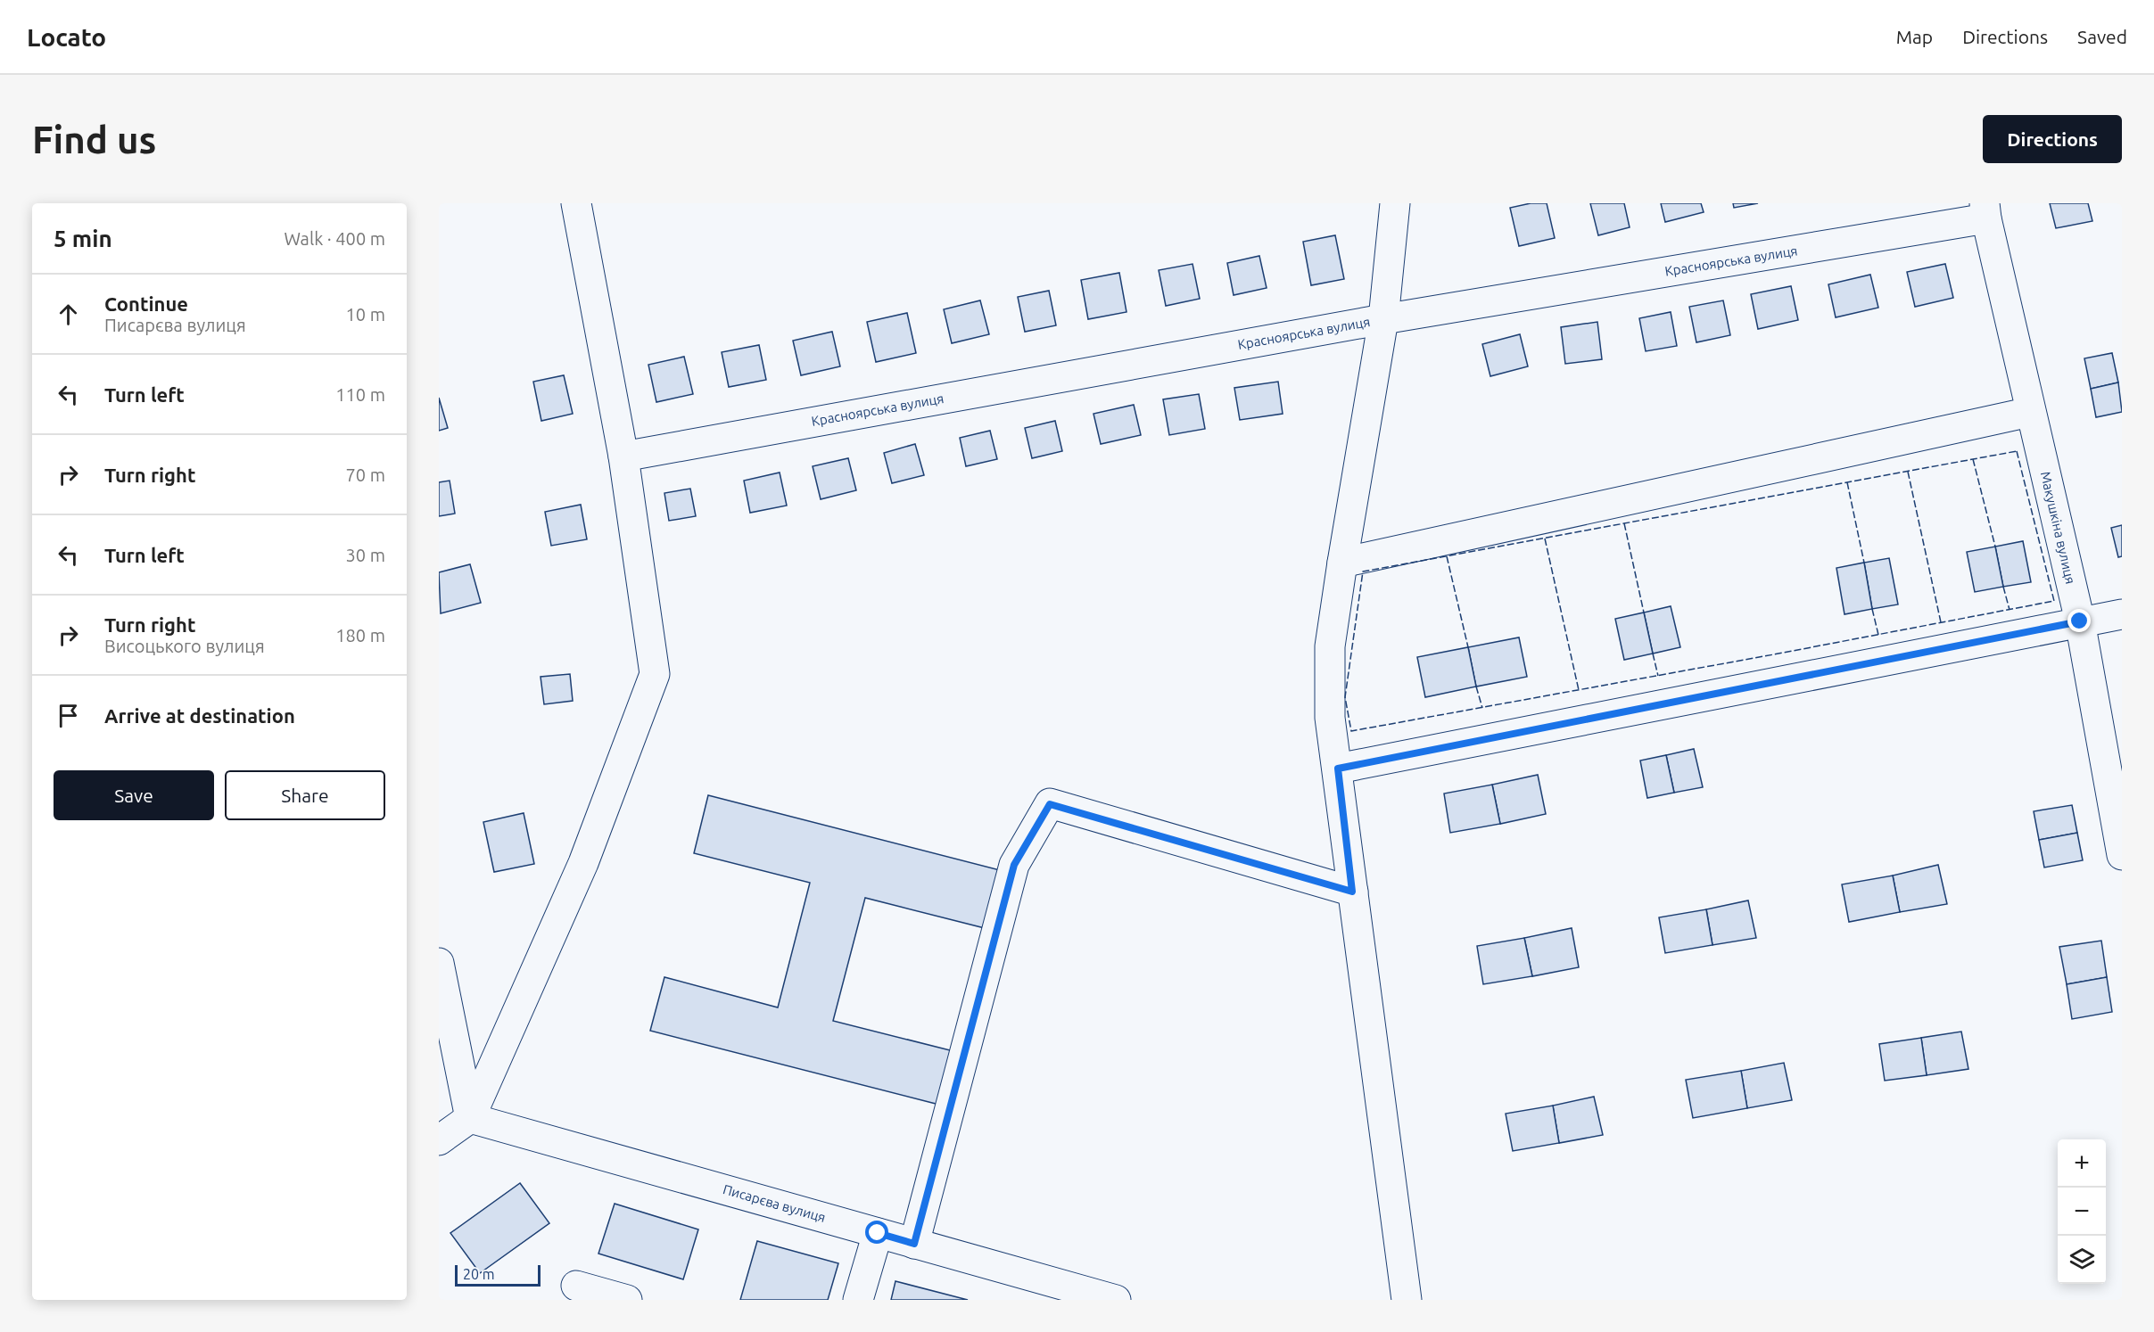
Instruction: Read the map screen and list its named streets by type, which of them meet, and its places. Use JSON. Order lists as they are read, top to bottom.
{
  "streets": {
    "street": ["Красноярська вулиця", "Макушкіна вулиця", "Писарєва вулиця"]
  },
  "crossings": [
    ["Красноярська вулиця", "Макушкіна вулиця"]
  ],
  "scale_bar": "20 m",
  "page": {
    "header": "Locato",
    "nav": ["Map", "Directions", "Saved"],
    "buttons": [
      "Directions",
      ["Save", "Share"]
    ],
    "title": "Find us",
    "heading": ["5 min", "Walk · 400 m"],
    "list": [
      ["Continue", "Писарєва вулиця", "10 m"],
      ["Turn left", "110 m"],
      ["Turn right", "70 m"],
      ["Turn left", "30 m"],
      ["Turn right", "Висоцького вулиця", "180 m"],
      "Arrive at destination"
    ],
    "map_buttons": ["+", "−"],
    "scale": "20 m"
  }
}
